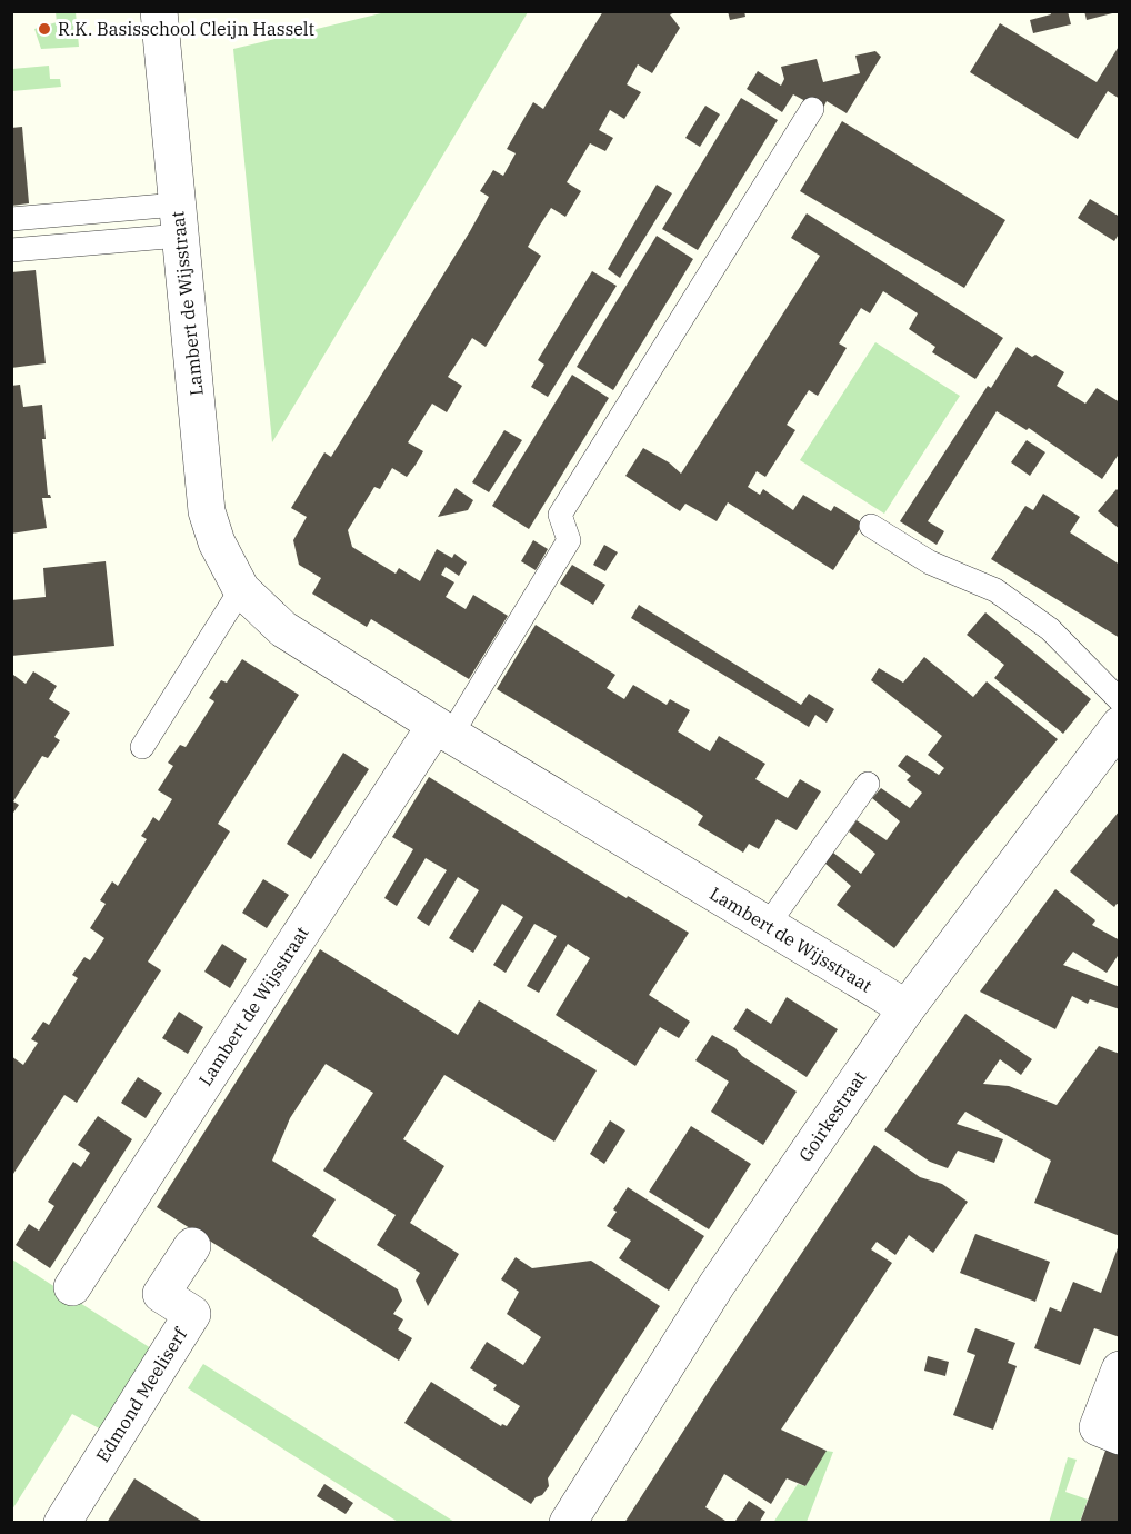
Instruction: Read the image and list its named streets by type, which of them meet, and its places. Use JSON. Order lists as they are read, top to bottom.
{
  "streets": {
    "street": ["Lambert de Wijsstraat", "Goirkestraat", "Edmond Meeliserf"]
  },
  "crossings": [
    ["Lambert de Wijsstraat", "Goirkestraat"]
  ],
  "places": ["R.K. Basisschool Cleijn Hasselt"]
}
